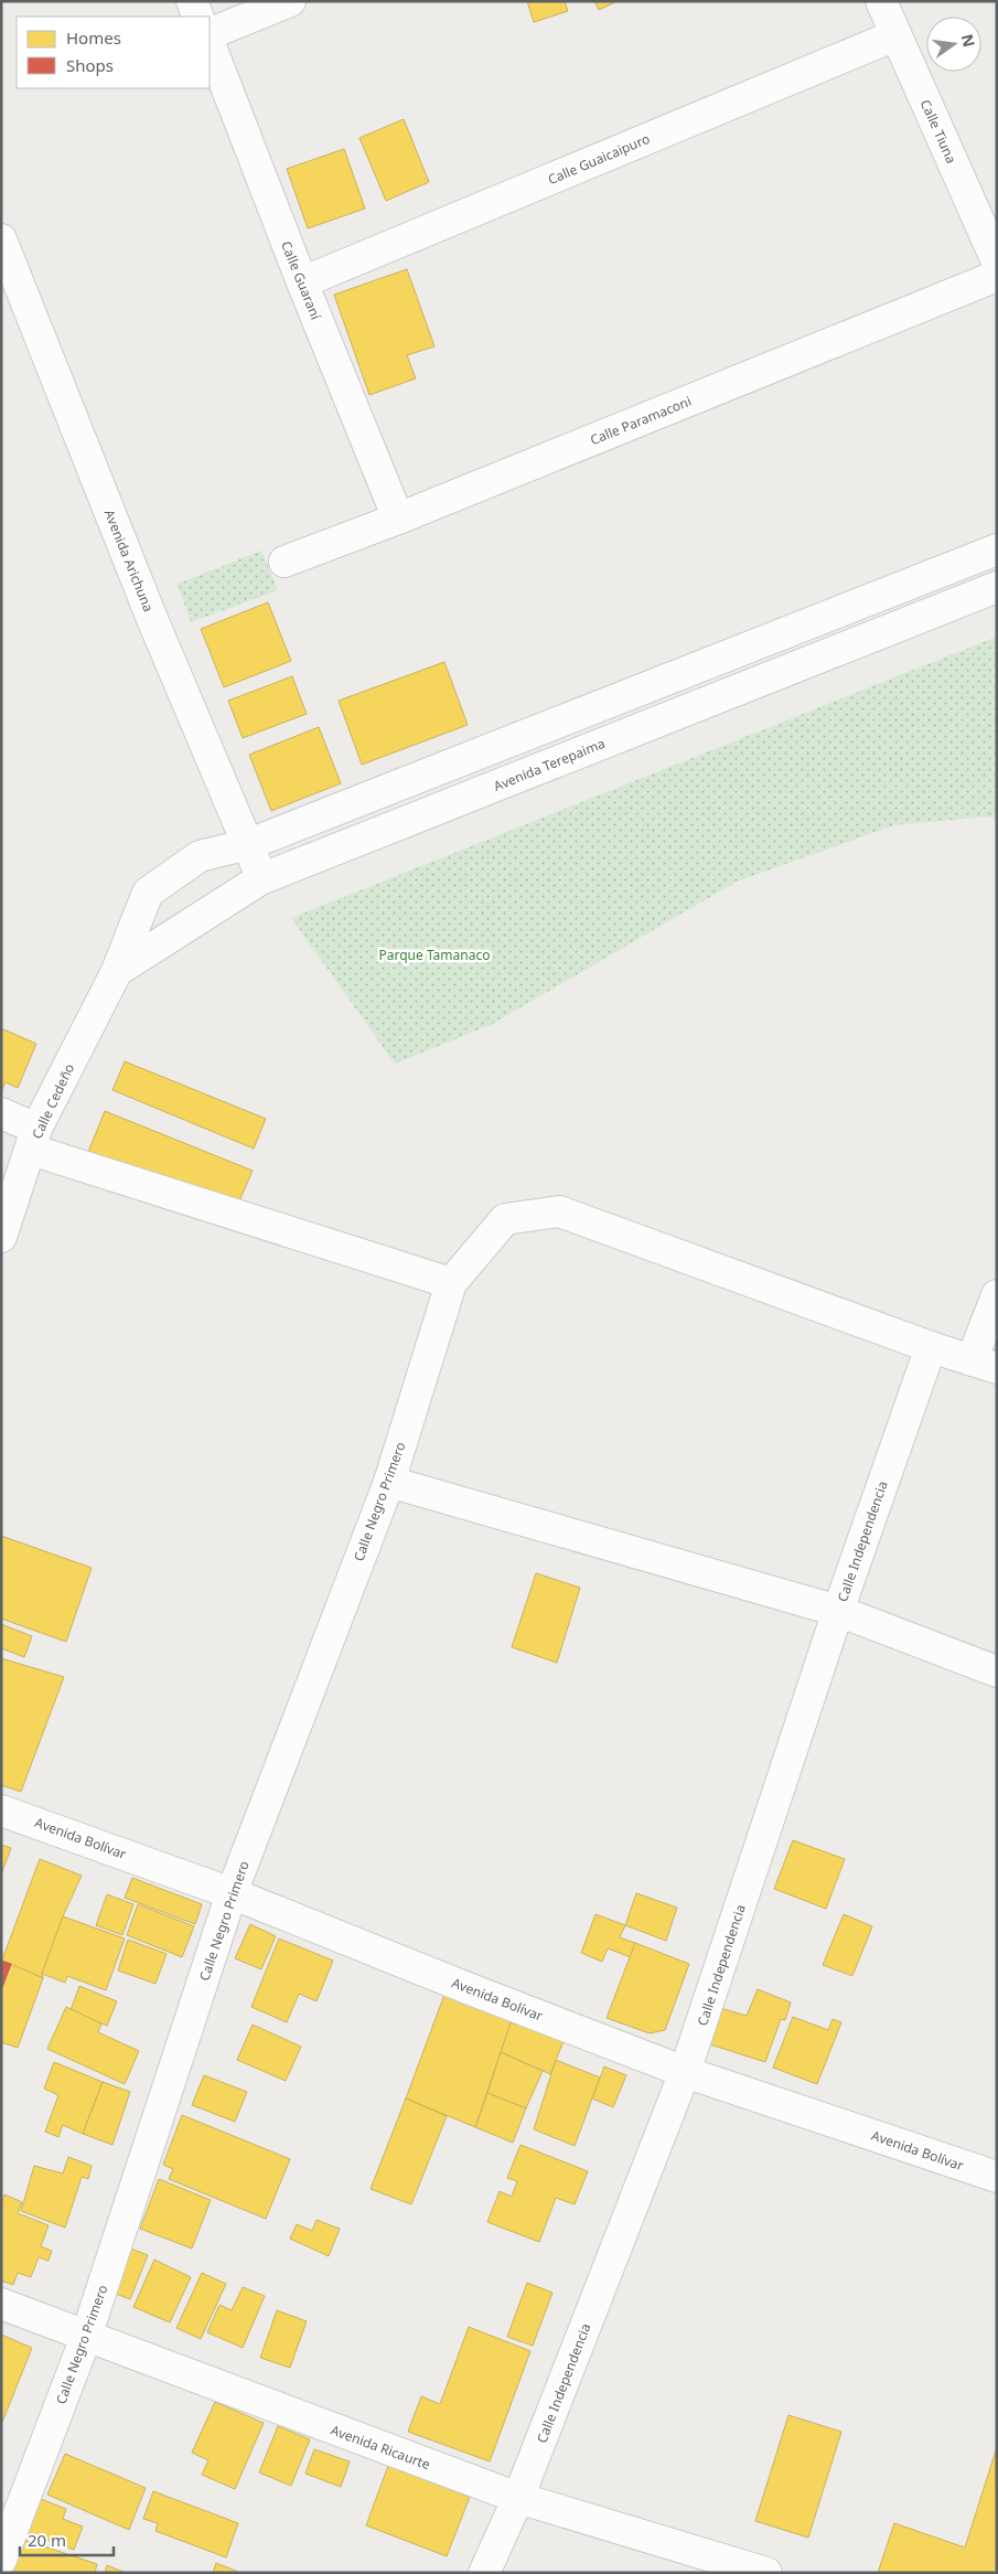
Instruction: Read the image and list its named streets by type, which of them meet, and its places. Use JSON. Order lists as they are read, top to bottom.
{
  "streets": {
    "street": [
      "Calle Tiuna",
      "Calle Guaicaipuro",
      "Calle Guaraní",
      "Calle Paramaconi",
      "Avenida Arichuna",
      "Avenida Terepaima",
      "Calle Cedeño",
      "Calle Negro Primero",
      "Calle Independencia",
      "Avenida Bolívar",
      "Avenida Ricaurte"
    ]
  },
  "crossings": [
    ["Calle Tiuna", "Calle Guaicaipuro"],
    ["Calle Guaicaipuro", "Calle Guaraní"],
    ["Calle Guaraní", "Calle Paramaconi"],
    ["Avenida Arichuna", "Avenida Terepaima"],
    ["Avenida Arichuna", "Calle Cedeño"],
    ["Avenida Terepaima", "Calle Cedeño"],
    ["Calle Negro Primero", "Avenida Bolívar"],
    ["Calle Negro Primero", "Avenida Ricaurte"],
    ["Calle Independencia", "Avenida Bolívar"],
    ["Calle Independencia", "Avenida Ricaurte"]
  ],
  "parks": ["Parque Tamanaco"],
  "legend": ["Homes", "Shops"],
  "scale_bar": "20 m",
  "north": "right"
}
